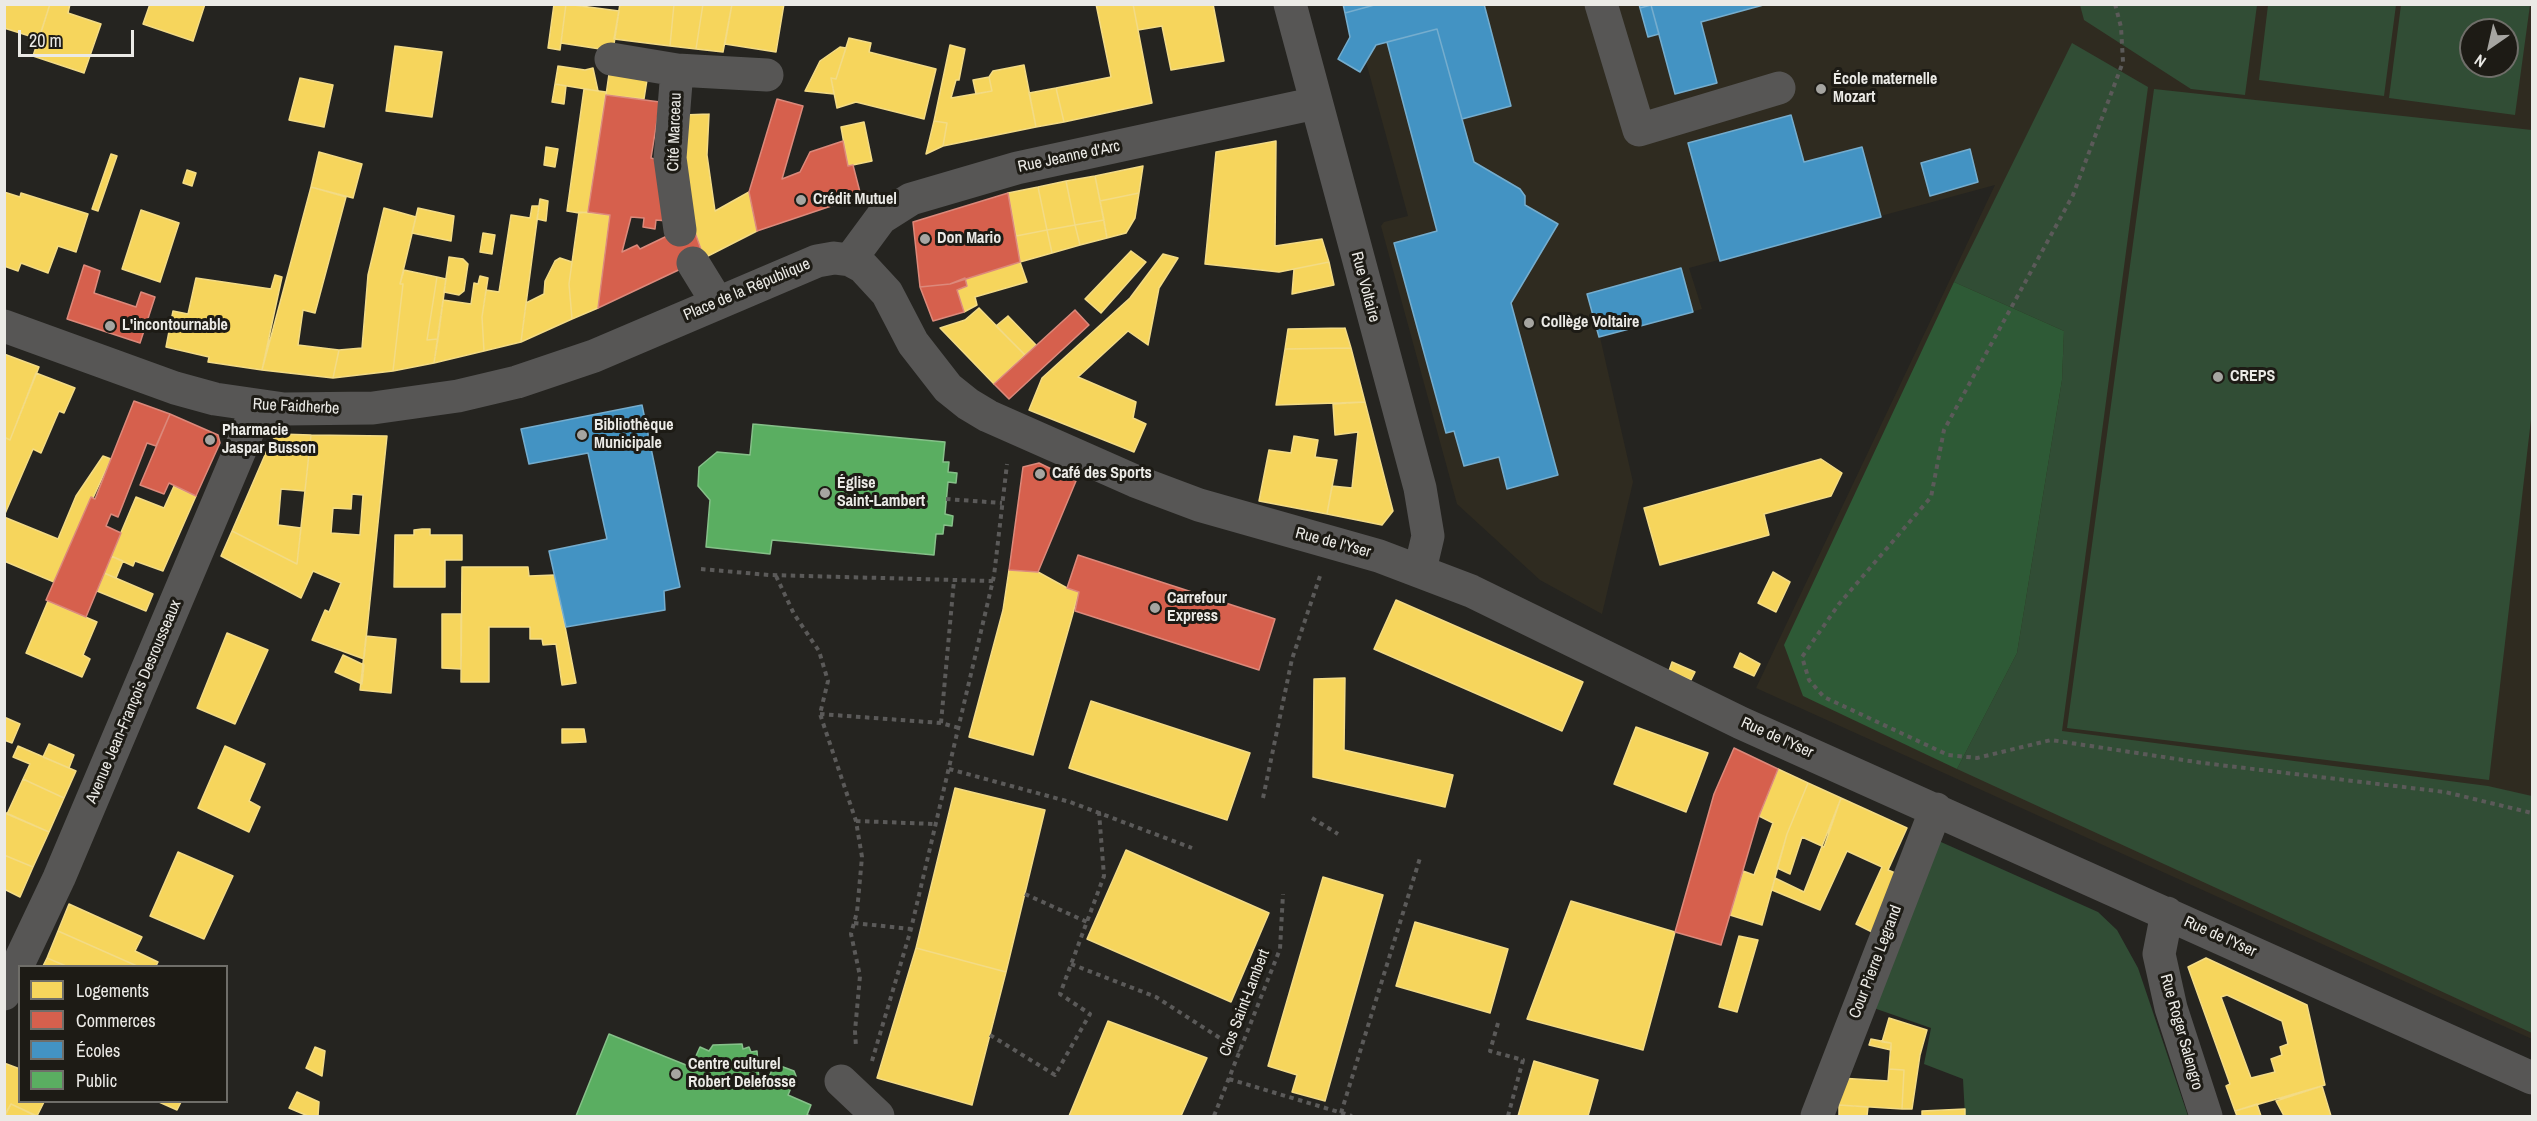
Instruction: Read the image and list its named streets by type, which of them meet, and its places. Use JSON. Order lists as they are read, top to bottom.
{
  "streets": {
    "street": [
      "Cité Marceau",
      "Rue Jeanne d'Arc",
      "Rue Voltaire",
      "Place de la République",
      "Rue Faidherbe",
      "Rue de l'Yser",
      "Avenue Jean-François Desrousseaux",
      "Cour Pierre Legrand",
      "Rue Roger Salengro"
    ],
    "path": ["Clos Saint-Lambert"]
  },
  "crossings": [
    ["Rue Jeanne d'Arc", "Rue Voltaire"],
    ["Rue Jeanne d'Arc", "Place de la République"],
    ["Rue Voltaire", "Rue de l'Yser"],
    ["Place de la République", "Rue Faidherbe"],
    ["Rue Faidherbe", "Avenue Jean-François Desrousseaux"],
    ["Rue de l'Yser", "Cour Pierre Legrand"],
    ["Rue de l'Yser", "Rue Roger Salengro"]
  ],
  "places": [
    "École maternelle Mozart",
    "Crédit Mutuel",
    "Don Mario",
    "Collège Voltaire",
    "L'incontournable",
    "CREPS",
    "Bibliothèque Municipale",
    "Pharmacie Jaspar Busson",
    "Café des Sports",
    "Église Saint-Lambert",
    "Carrefour Express",
    "Centre culturel Robert Delefosse"
  ],
  "legend": [
    "Logements",
    "Commerces",
    "Écoles",
    "Public"
  ],
  "scale_bar": "20 m",
  "north": "bottom left"
}
